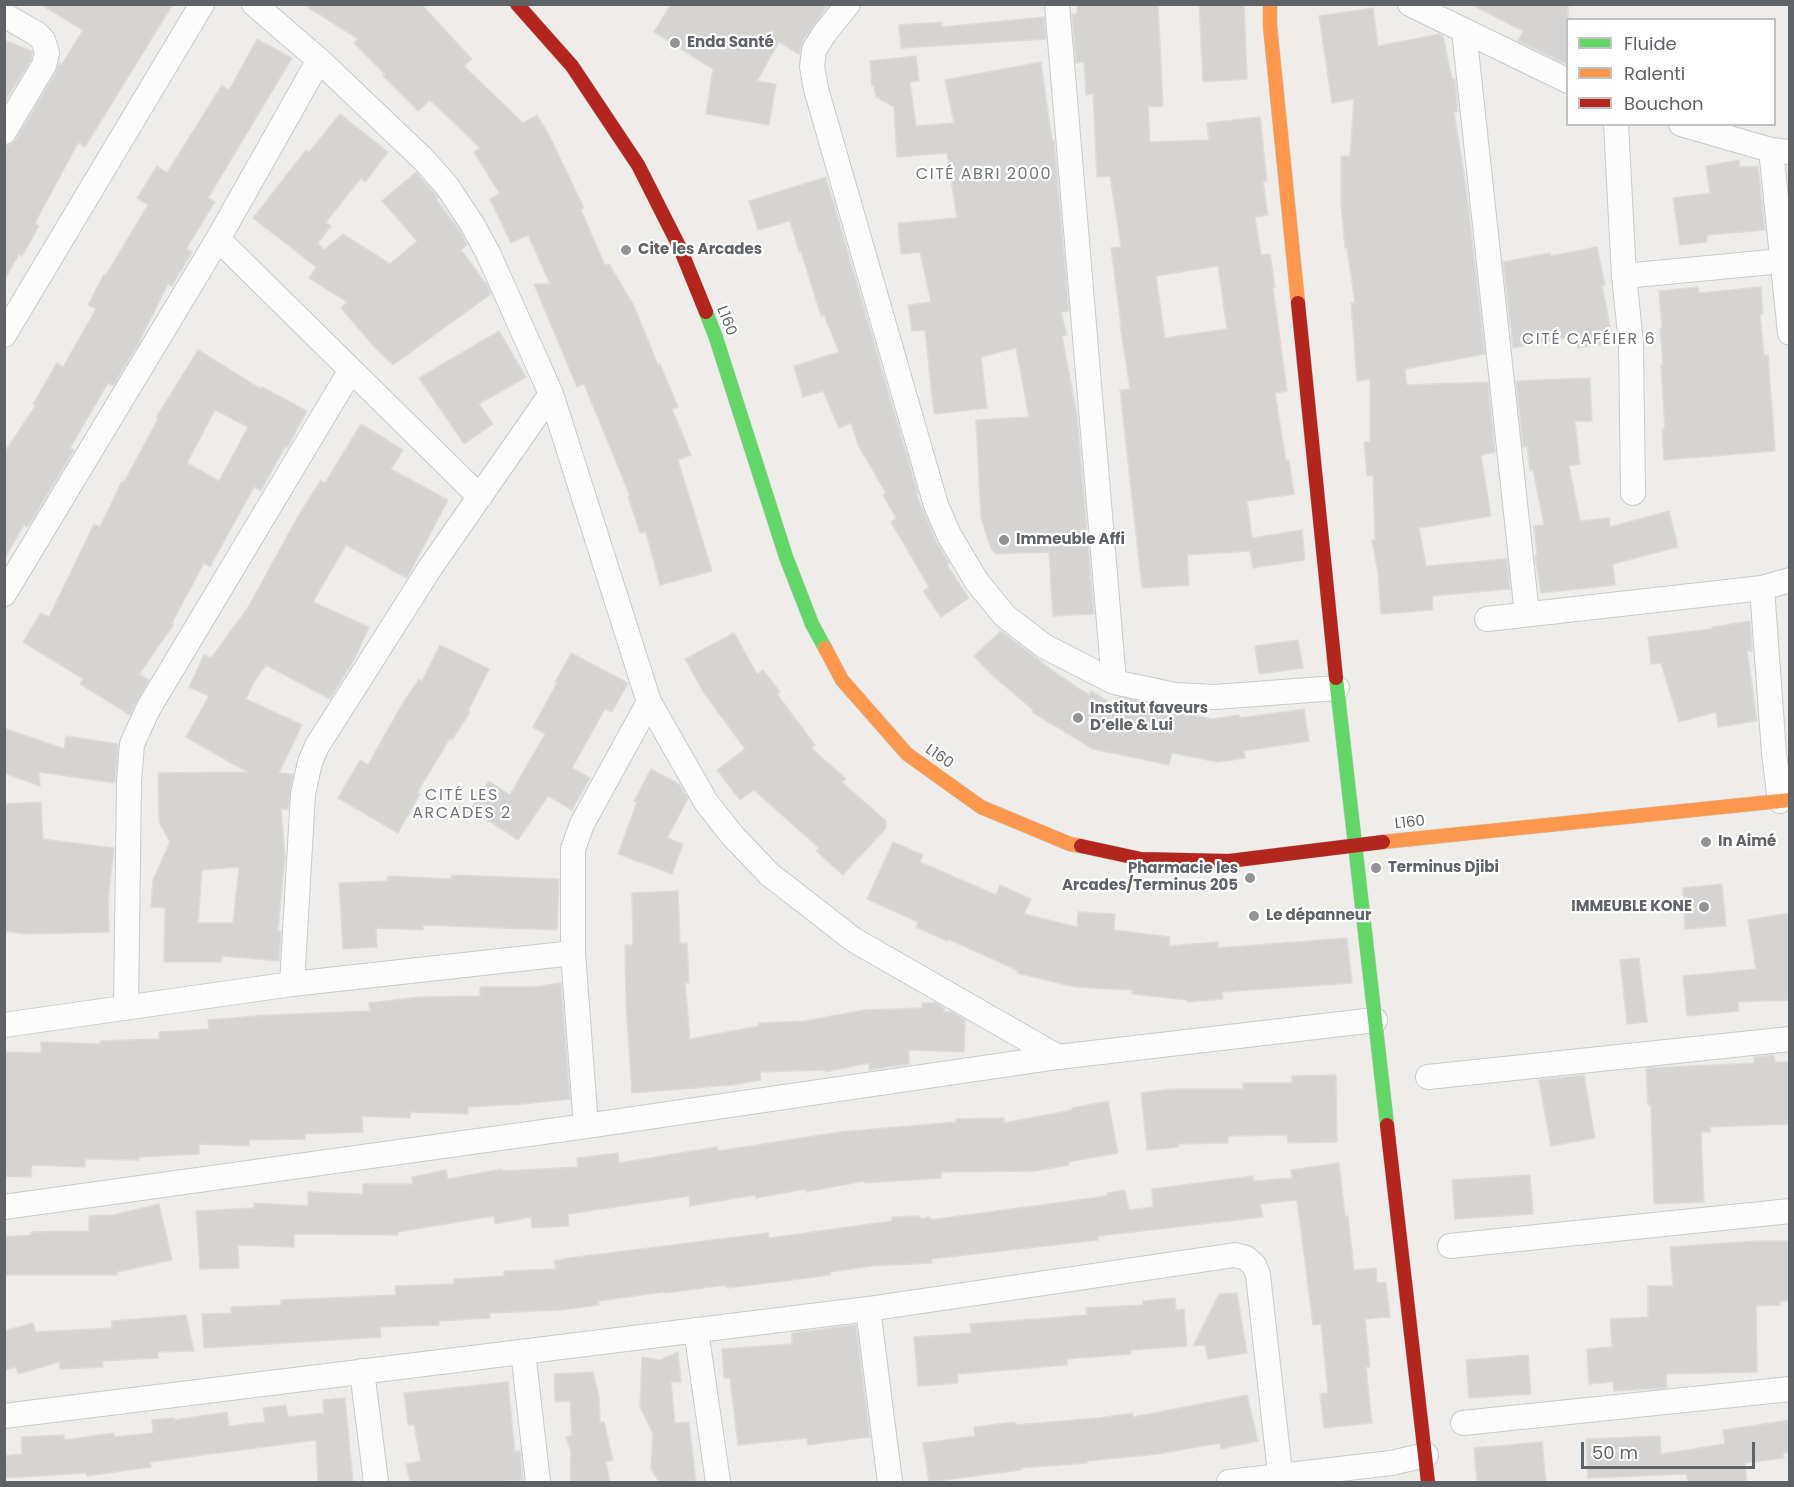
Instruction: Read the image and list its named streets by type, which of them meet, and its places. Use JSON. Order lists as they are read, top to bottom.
{
  "streets": {
    "street": ["L160"]
  },
  "districts": ["CITÉ ABRI 2000", "CITÉ CAFÉIER 6", "CITÉ LES ARCADES 2"],
  "places": [
    "Enda Santé",
    "Cite les Arcades",
    "Immeuble Affi",
    "Institut faveurs D’elle & Lui",
    "In Aimé",
    "Terminus Djibi",
    "Pharmacie les Arcades/Terminus 205",
    "IMMEUBLE KONE",
    "Le dépanneur"
  ],
  "legend": ["Fluide", "Ralenti", "Bouchon"],
  "scale_bar": "50 m"
}
